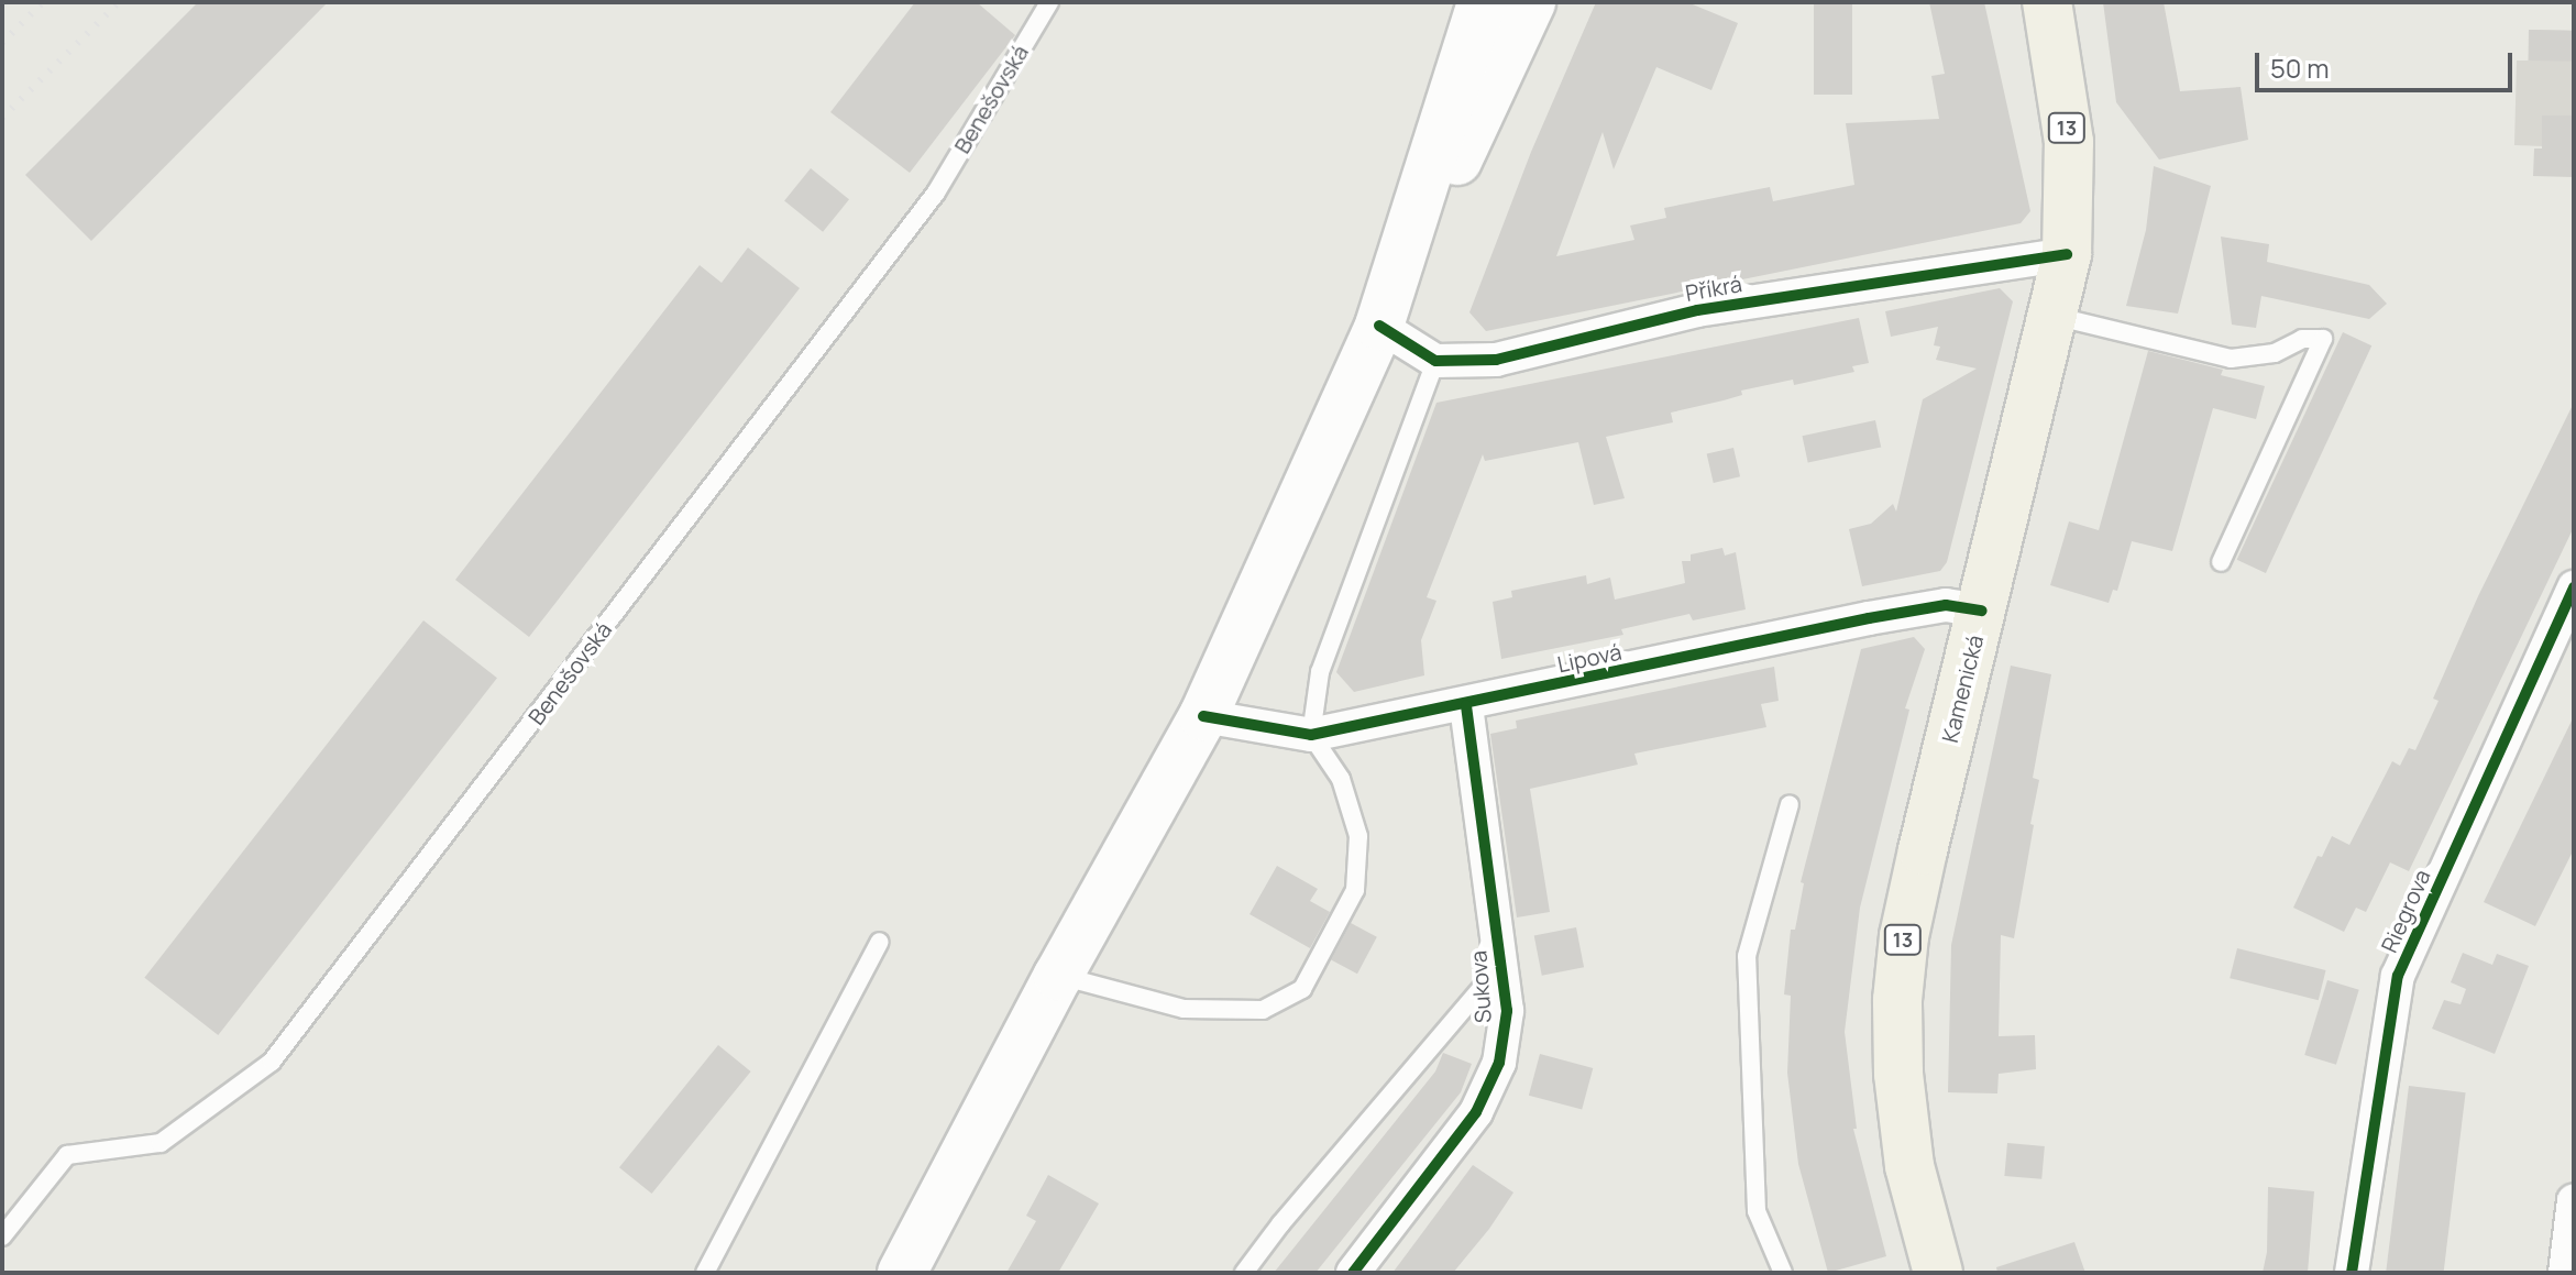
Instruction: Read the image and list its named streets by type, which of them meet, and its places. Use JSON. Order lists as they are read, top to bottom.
{
  "streets": {
    "main road": ["13", "Kamenická"],
    "street": [
      "Příkrá",
      "Lipová",
      "Riegrova",
      "Sukova"
    ],
    "lane": ["Benešovská"]
  },
  "crossings": [
    ["Příkrá", "Kamenická"],
    ["Lipová", "Kamenická"],
    ["Lipová", "Sukova"]
  ],
  "scale_bar": "50 m"
}
